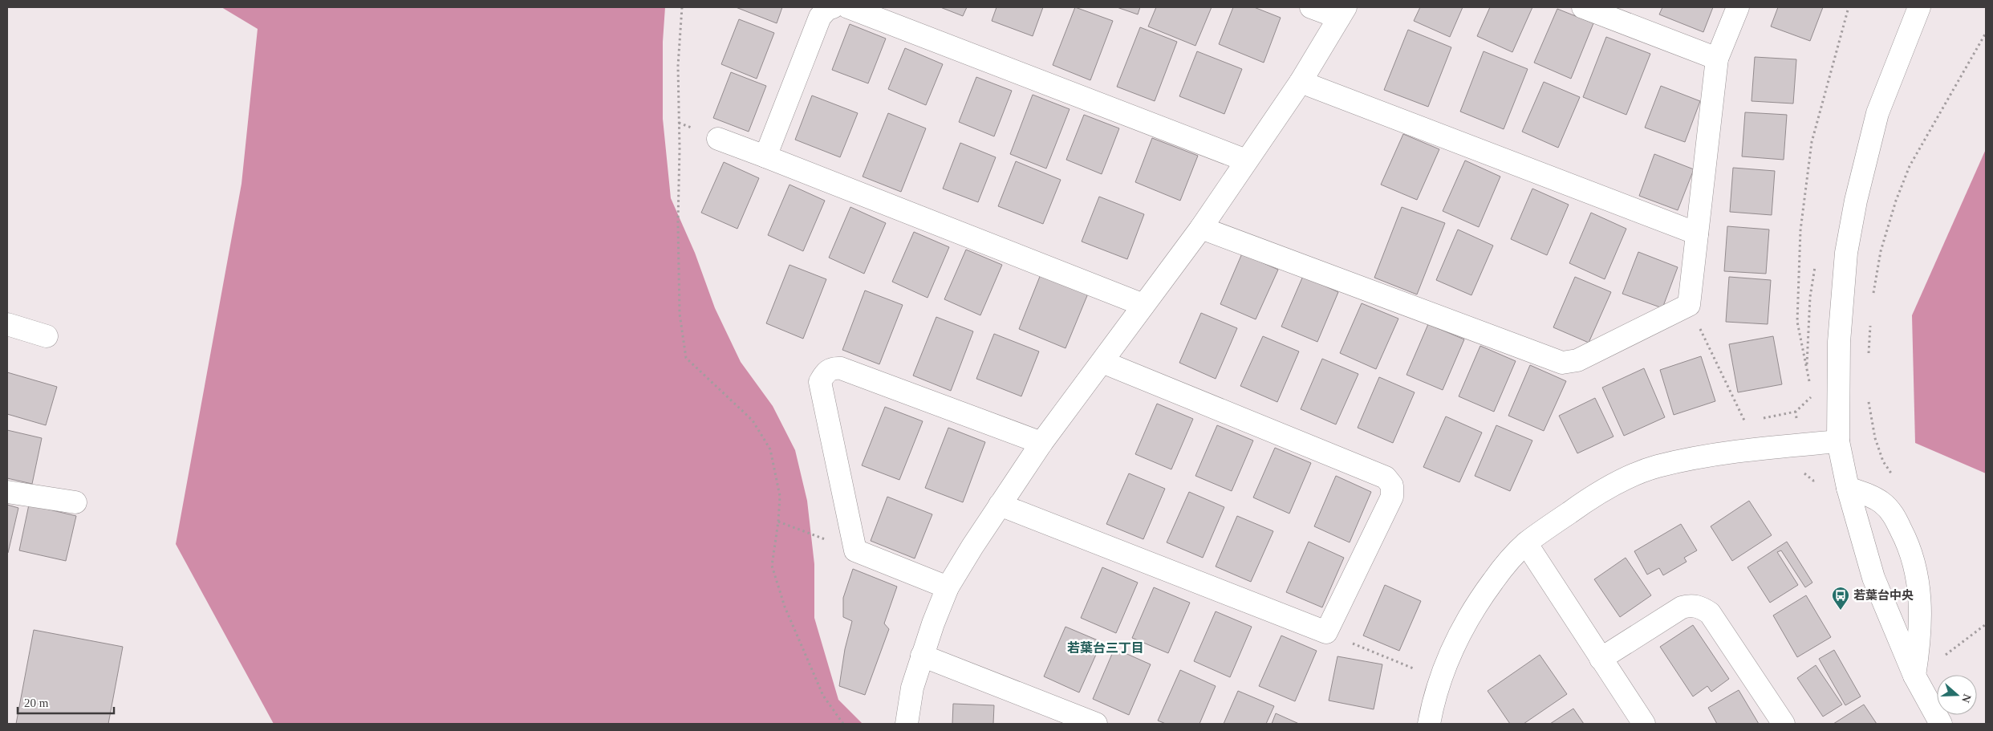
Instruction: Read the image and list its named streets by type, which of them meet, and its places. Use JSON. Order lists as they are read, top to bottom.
{
  "districts": ["若葉台三丁目"],
  "places": {
    "bus stop": ["若葉台中央"]
  },
  "scale_bar": "20 m",
  "north": "right"
}
